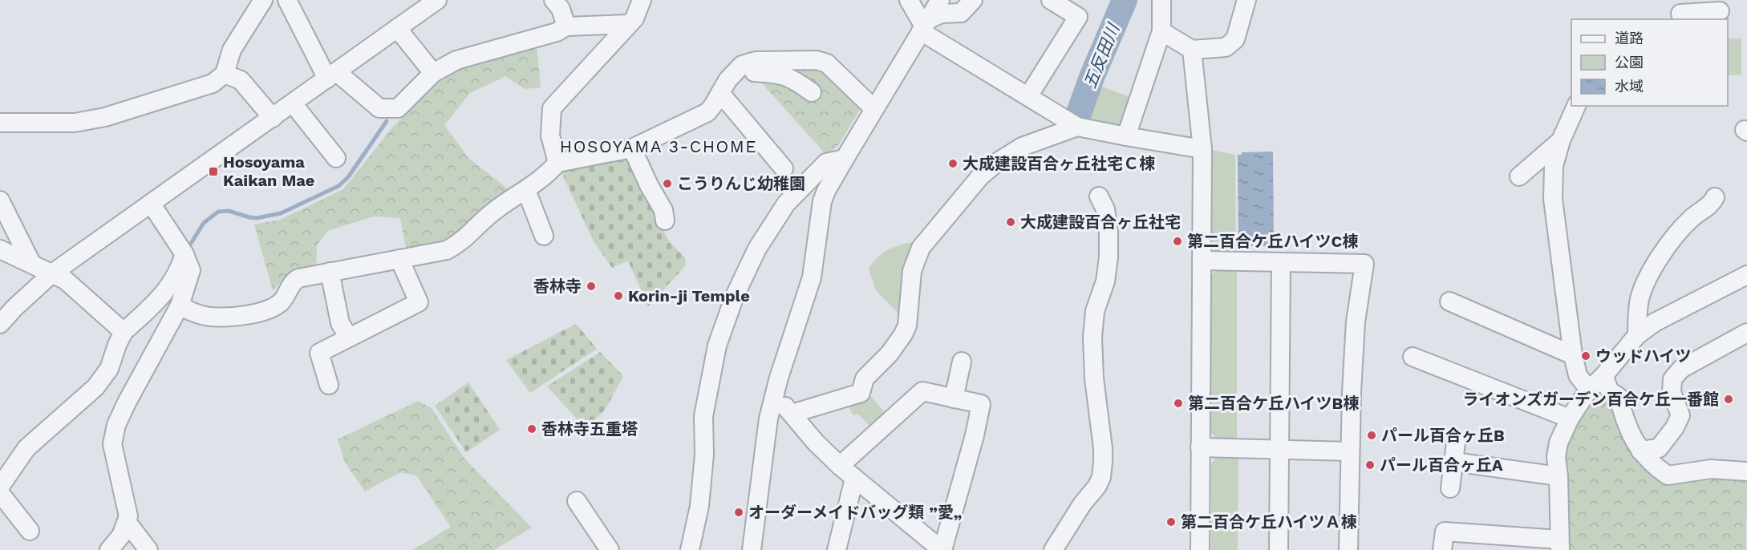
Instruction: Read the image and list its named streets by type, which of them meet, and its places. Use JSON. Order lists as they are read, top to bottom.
{
  "districts": ["HOSOYAMA 3-CHOME"],
  "water": ["五反田川"],
  "places": {
    "other": [
      "大成建設百合ヶ丘社宅Ｃ棟",
      "こうりんじ幼稚園",
      "大成建設百合ヶ丘社宅",
      "第二百合ケ丘ハイツC棟",
      "香林寺",
      "Korin-ji Temple",
      "ウッドハイツ",
      "ライオンズガーデン百合ケ丘一番館",
      "第二百合ケ丘ハイツB棟",
      "香林寺五重塔",
      "パール百合ヶ丘B",
      "パール百合ヶ丘A",
      "オーダーメイドバッグ類 ”愛„",
      "第二百合ケ丘ハイツＡ棟"
    ],
    "transit": ["Hosoyama Kaikan Mae"]
  },
  "legend": ["道路", "公園", "水域"]
}
